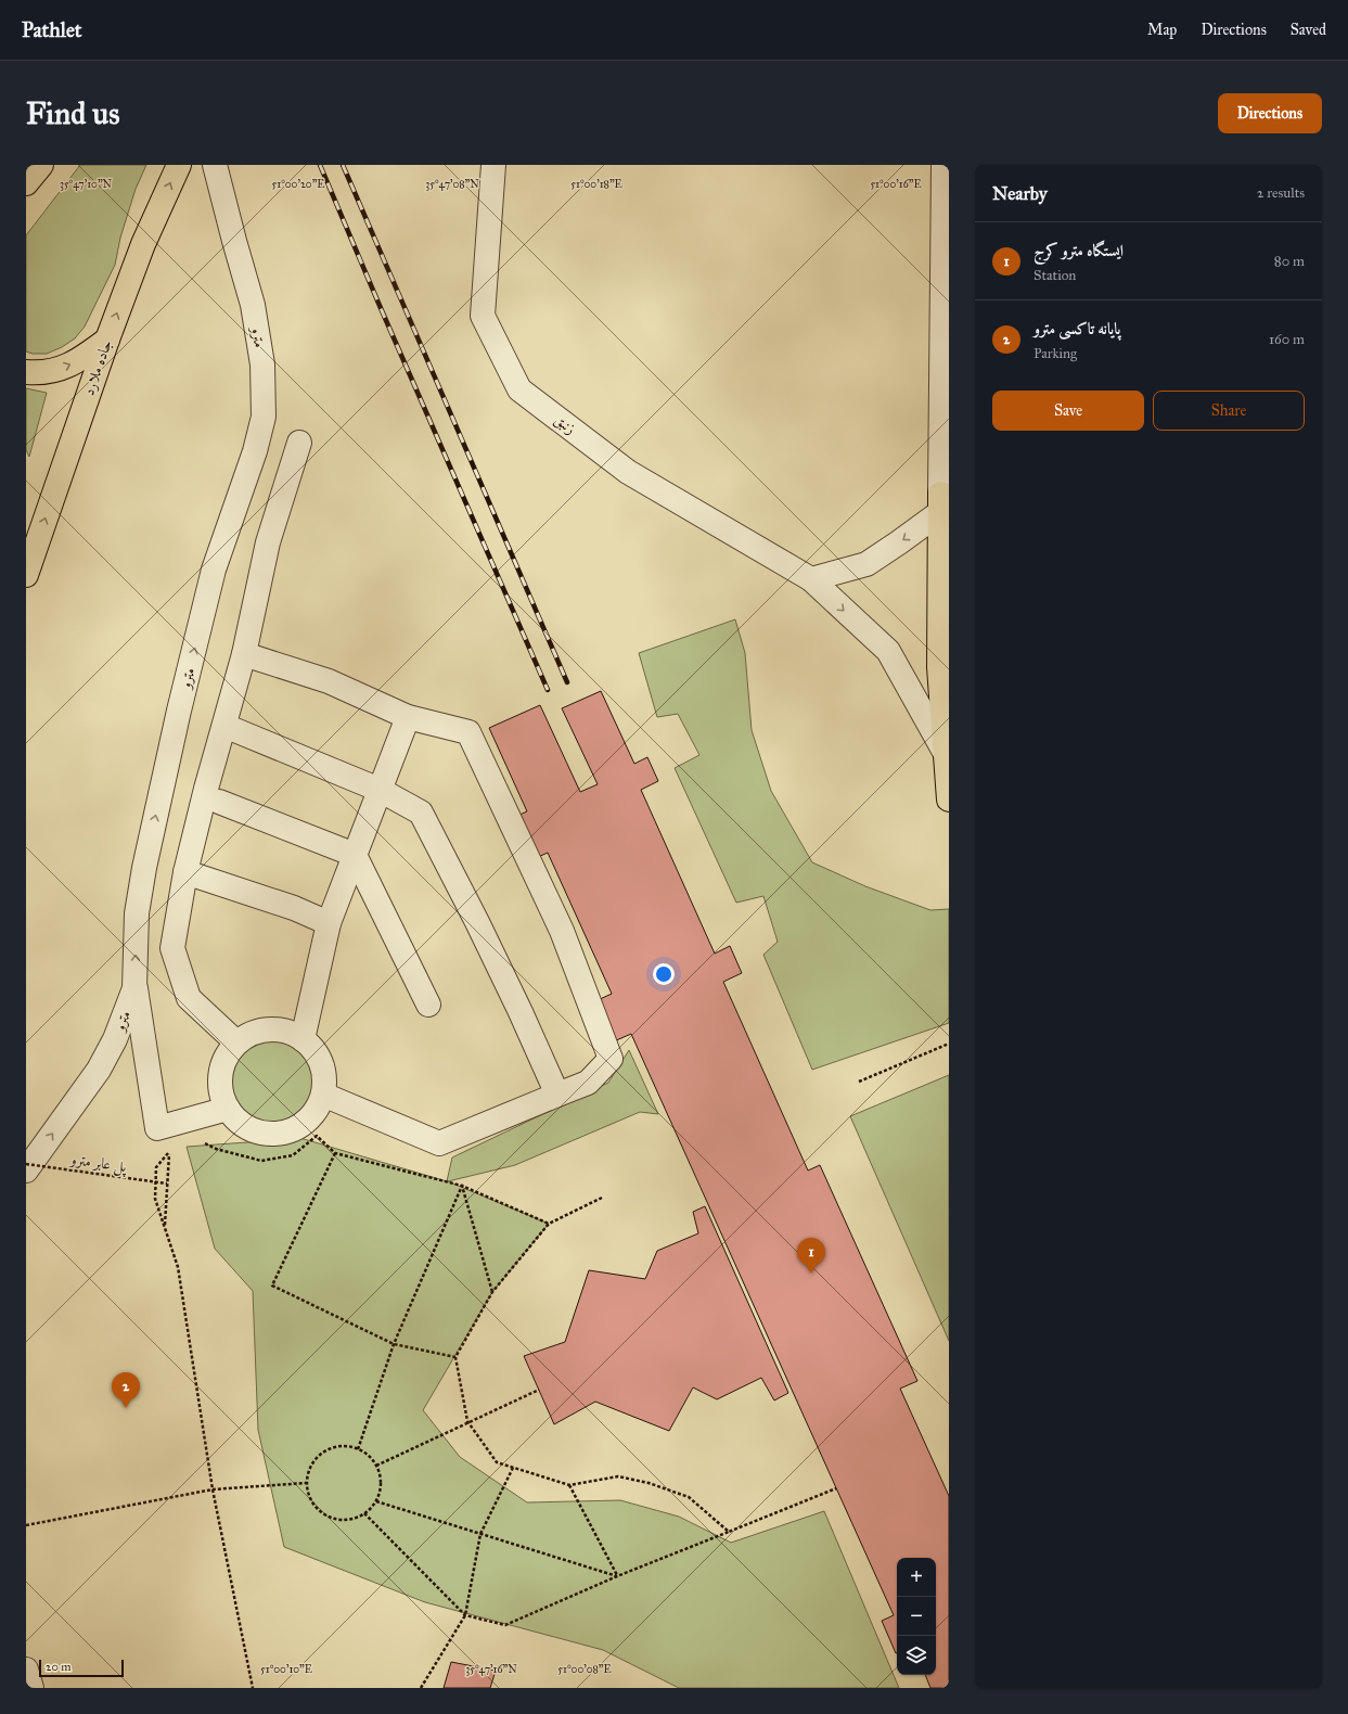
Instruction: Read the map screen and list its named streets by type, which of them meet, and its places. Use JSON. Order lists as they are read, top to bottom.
{
  "streets": {
    "main road": ["جاده ملارد"],
    "street": ["مترو", "زنبق"],
    "path": ["پل عابر مترو"]
  },
  "one_way": ["جاده ملارد"],
  "scale_bar": "20 m",
  "page": {
    "header": "Pathlet",
    "nav": ["Map", "Directions", "Saved"],
    "buttons": [
      "Directions",
      ["Save", "Share"]
    ],
    "title": "Find us",
    "heading": ["Nearby", "2 results"],
    "list": [
      {
        "mark": "1",
        "name": "ایستگاه مترو کرج",
        "note": "Station",
        "value": "80 m"
      },
      {
        "mark": "2",
        "name": "پایانه تاکسی مترو",
        "note": "Parking",
        "value": "160 m"
      }
    ],
    "pins": ["1", "2"],
    "map_buttons": ["+", "−"],
    "scale": "20 m"
  },
  "coordinates": [
    "35°47'10\"N",
    "51°00'20\"E",
    "35°47'08\"N",
    "51°00'18\"E",
    "51°00'16\"E",
    "51°00'10\"E",
    "35°47'16\"N",
    "51°00'08\"E"
  ]
}
